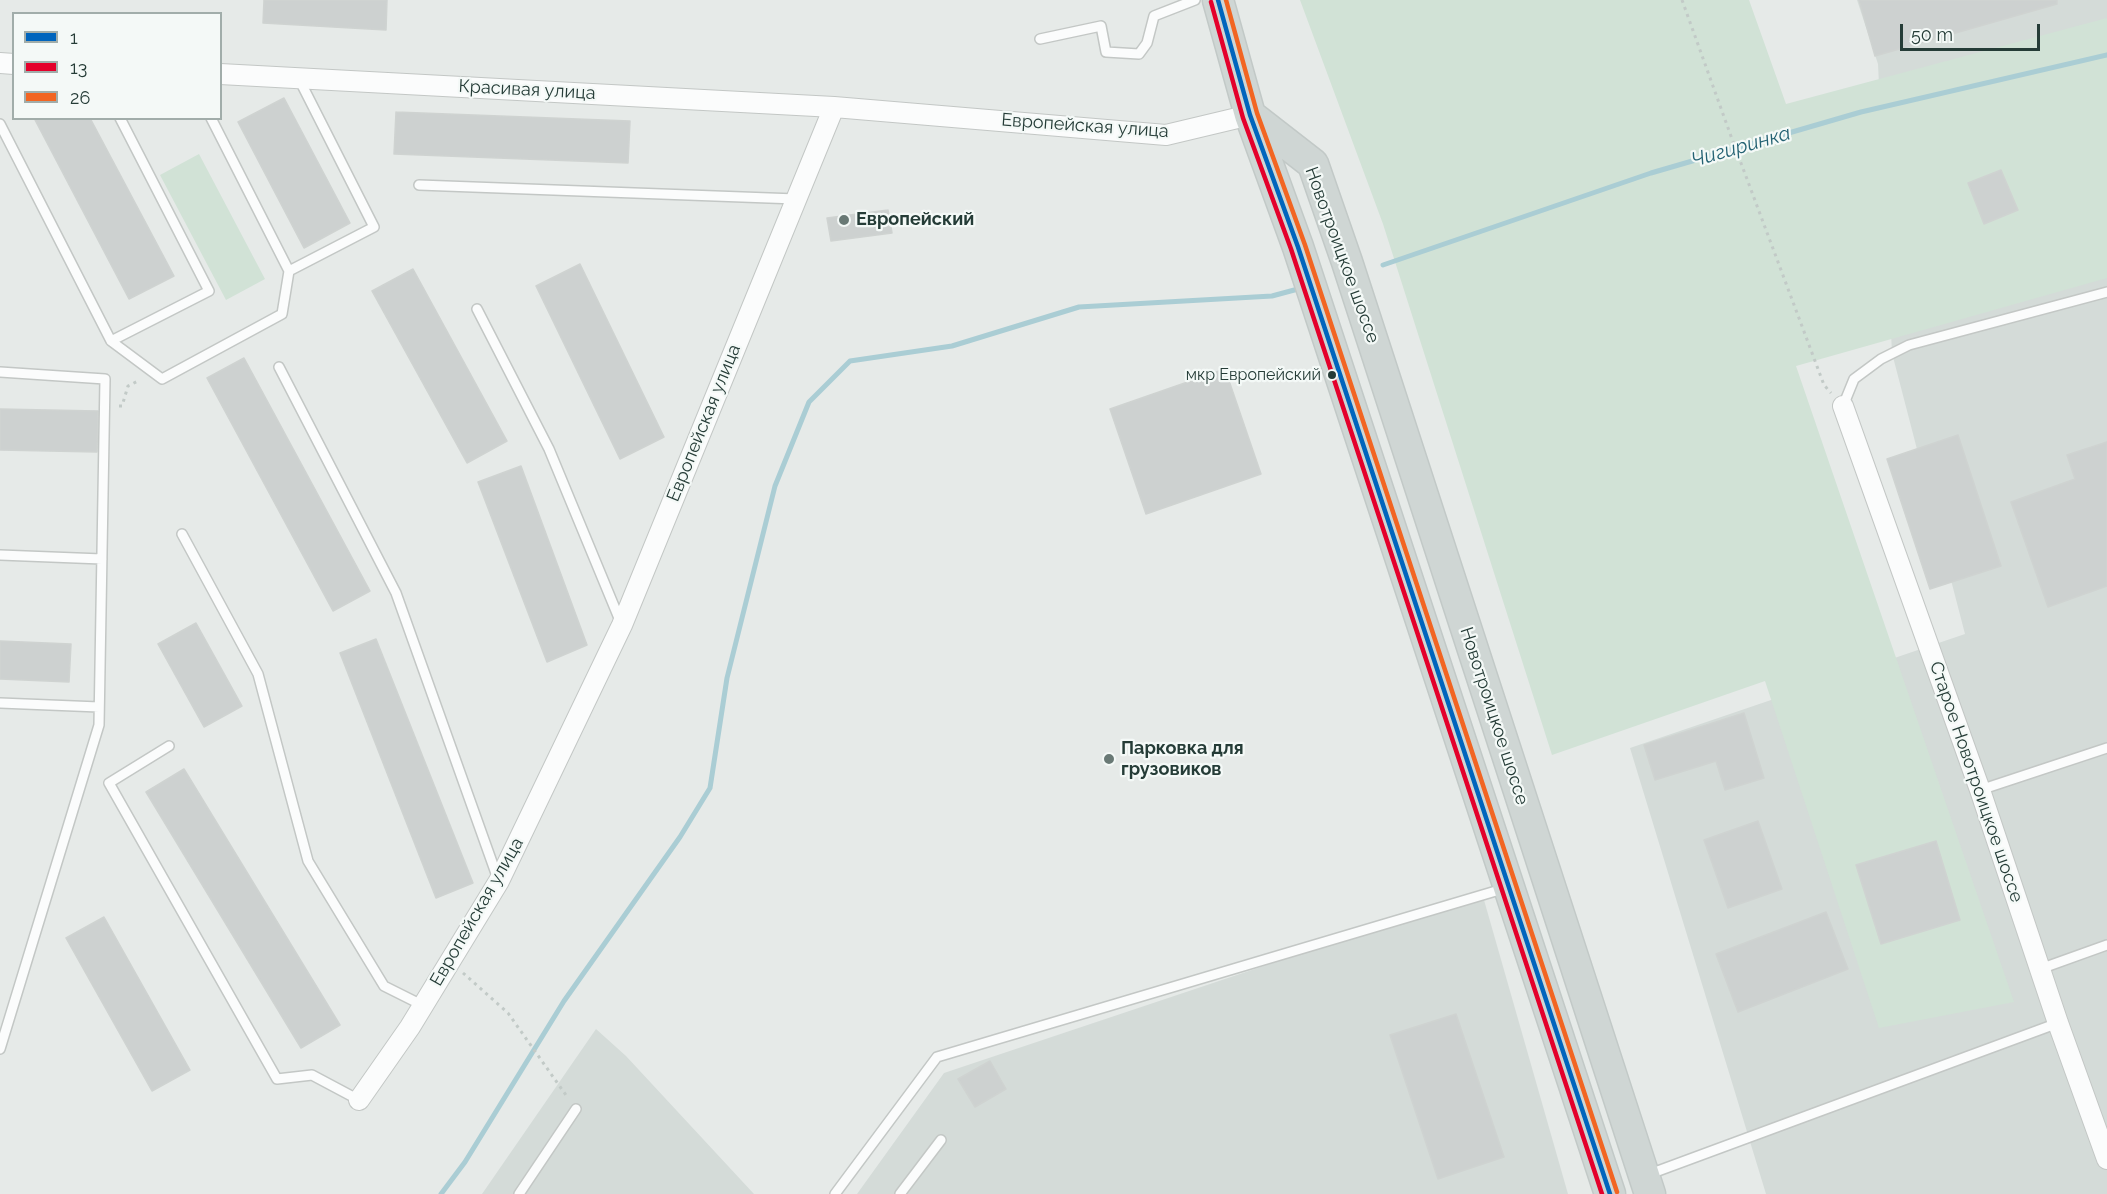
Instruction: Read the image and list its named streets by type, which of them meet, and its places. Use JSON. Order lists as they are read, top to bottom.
{
  "streets": {
    "main road": ["Новотроицкое шоссе"],
    "street": ["Красивая улица", "Европейская улица", "Старое Новотроицкое шоссе"]
  },
  "crossings": [
    ["Красивая улица", "Европейская улица"],
    ["Европейская улица", "Новотроицкое шоссе"]
  ],
  "water": ["Чигиринка"],
  "places": ["Европейский", "мкр Европейский", "Парковка для грузовиков"],
  "lines": ["transit line 1", "transit line 26", "transit line 13"],
  "legend": ["1", "13", "26"],
  "scale_bar": "50 m"
}
